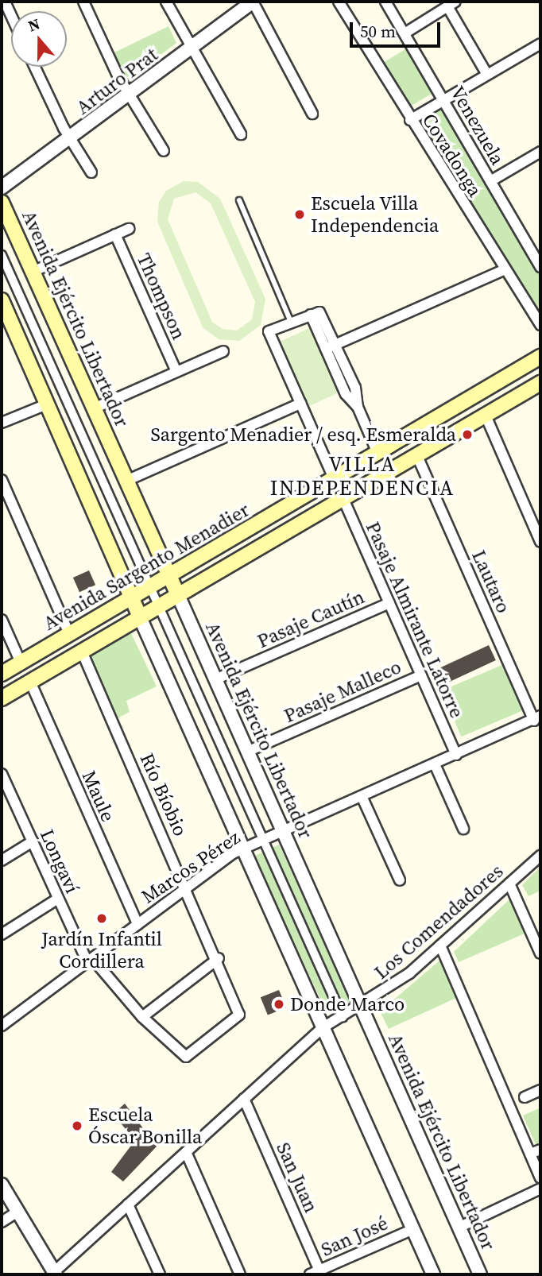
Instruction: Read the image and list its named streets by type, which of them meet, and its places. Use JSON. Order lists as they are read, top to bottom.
{
  "streets": {
    "main road": ["Avenida Ejército Libertador", "Avenida Sargento Menadier"],
    "street": [
      "Arturo Prat",
      "Venezuela",
      "Covadonga",
      "Thompson",
      "Lautaro",
      "Pasaje Cautín",
      "Pasaje Almirante Latorre",
      "Pasaje Malleco",
      "Río Bíobio",
      "Maule",
      "Longaví",
      "Marcos Pérez",
      "Los Comendadores",
      "San Juan",
      "San José"
    ]
  },
  "crossings": [
    ["Avenida Ejército Libertador", "Avenida Sargento Menadier"],
    ["Avenida Ejército Libertador", "Pasaje Cautín"],
    ["Avenida Ejército Libertador", "Pasaje Malleco"],
    ["Avenida Ejército Libertador", "Marcos Pérez"],
    ["Avenida Ejército Libertador", "Los Comendadores"],
    ["Avenida Sargento Menadier", "Lautaro"],
    ["Avenida Sargento Menadier", "Pasaje Almirante Latorre"],
    ["Avenida Sargento Menadier", "Río Bíobio"],
    ["Avenida Sargento Menadier", "Maule"],
    ["Lautaro", "Marcos Pérez"],
    ["Pasaje Cautín", "Pasaje Almirante Latorre"],
    ["Pasaje Almirante Latorre", "Pasaje Malleco"],
    ["Pasaje Almirante Latorre", "Marcos Pérez"],
    ["Río Bíobio", "Longaví"],
    ["Río Bíobio", "Marcos Pérez"],
    ["Maule", "Marcos Pérez"],
    ["Longaví", "Marcos Pérez"],
    ["Los Comendadores", "San Juan"],
    ["San Juan", "San José"]
  ],
  "districts": ["VILLA INDEPENDENCIA"],
  "places": [
    "Escuela Villa Independencia",
    "Sargento Menadier / esq. Esmeralda",
    "Jardín Infantil Cordillera",
    "Donde Marco",
    "Escuela Óscar Bonilla"
  ],
  "scale_bar": "50 m",
  "north": "top"
}
